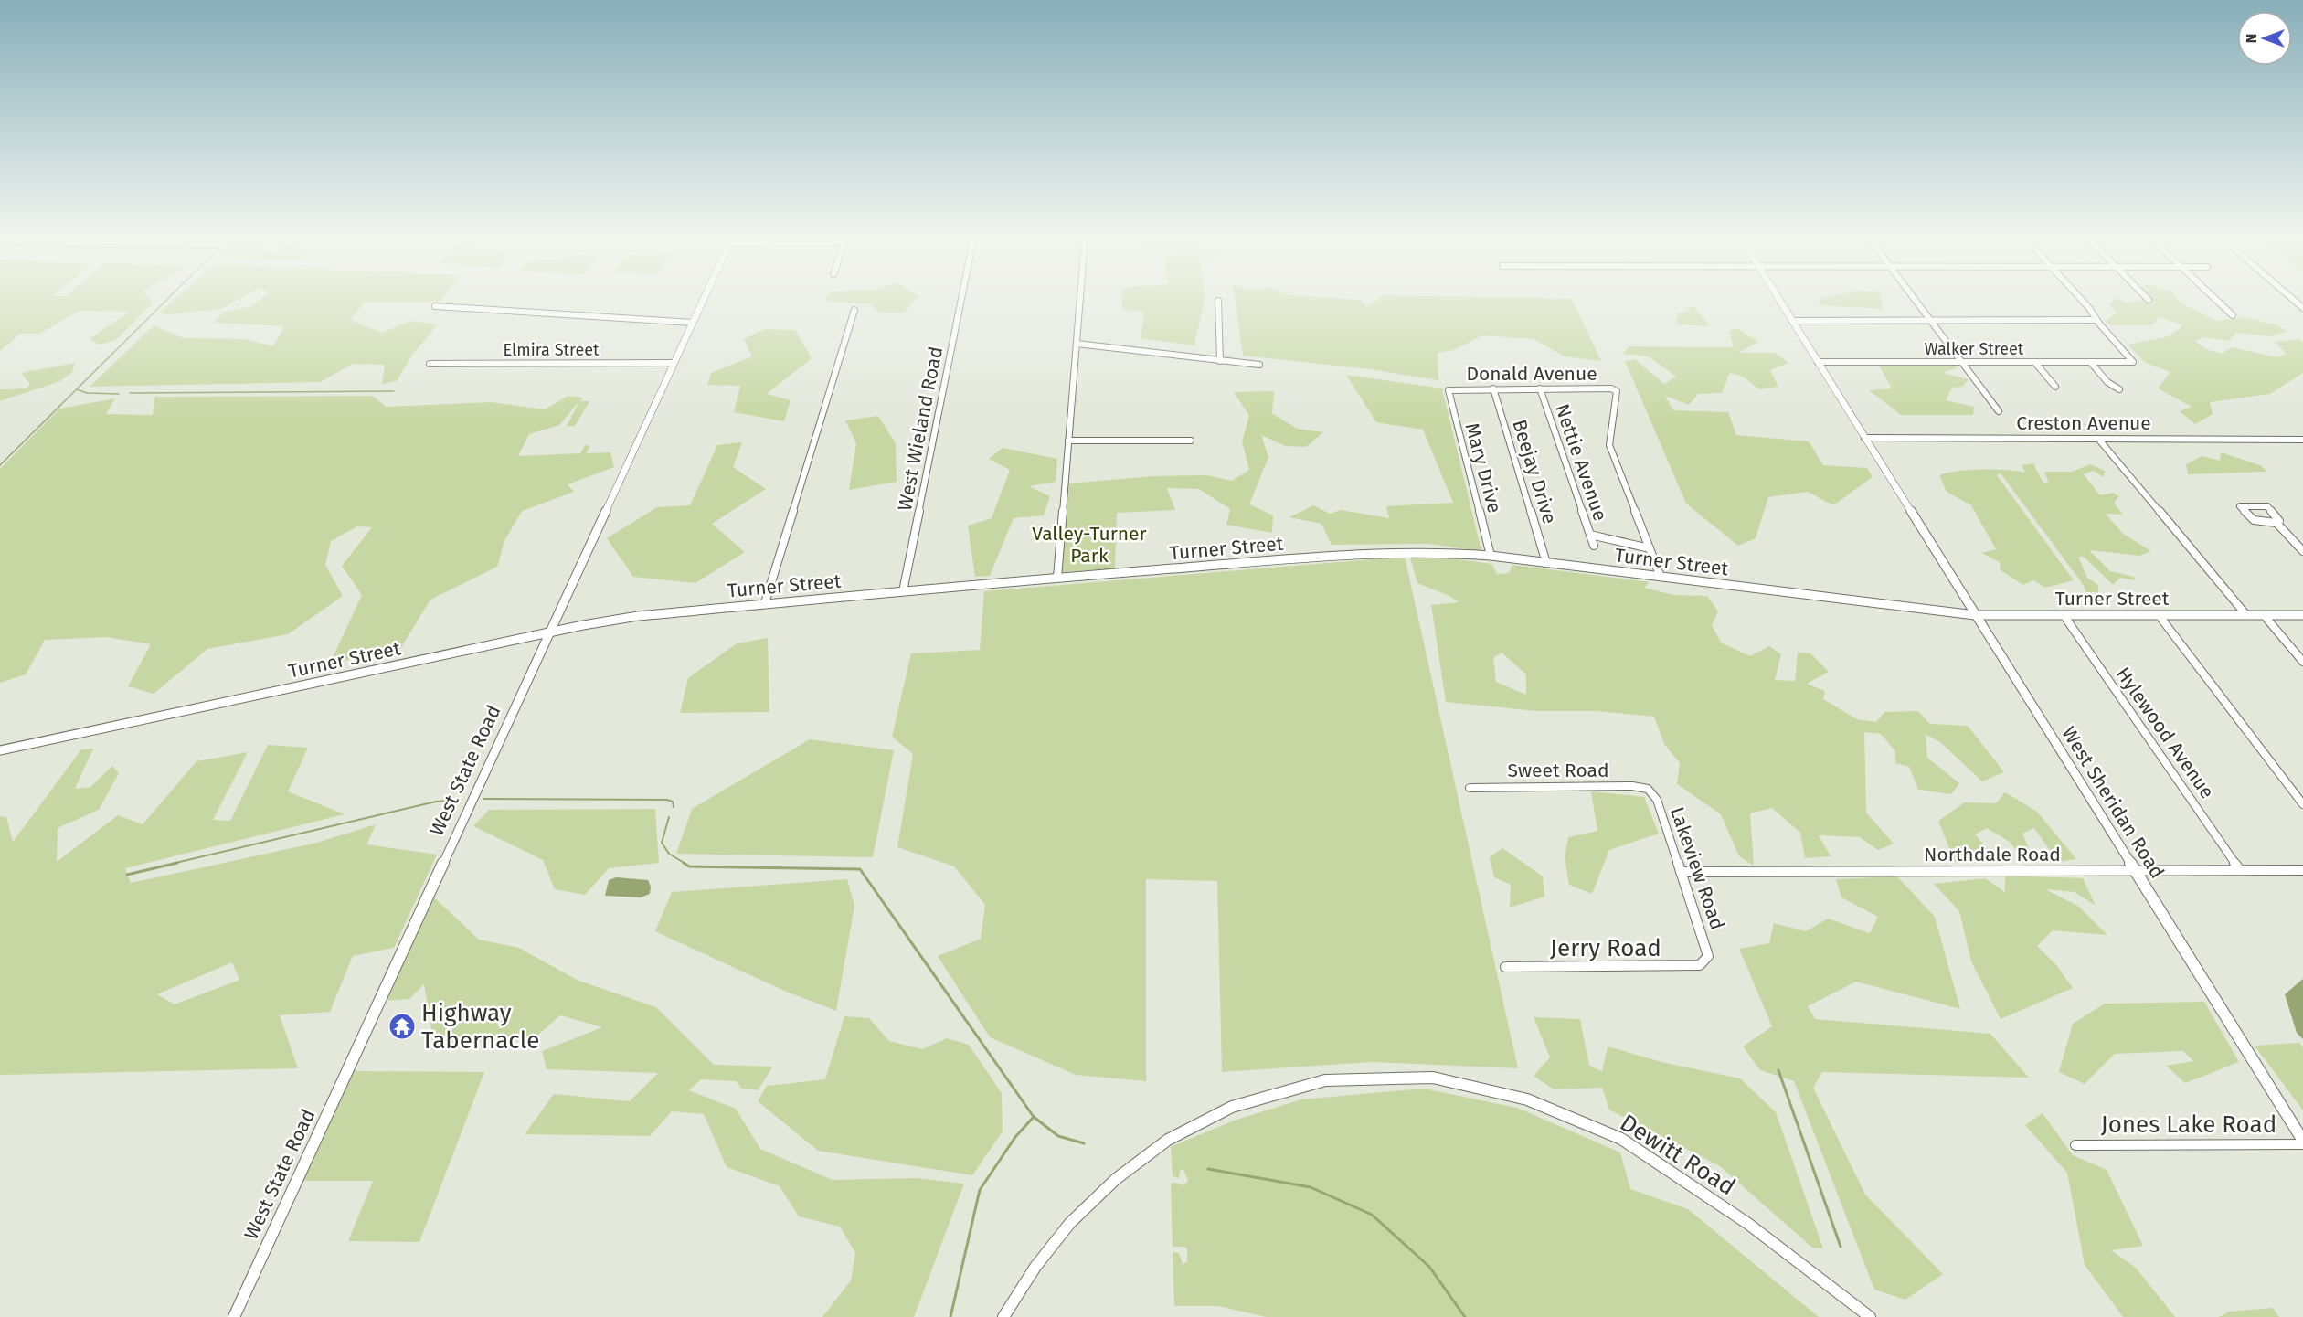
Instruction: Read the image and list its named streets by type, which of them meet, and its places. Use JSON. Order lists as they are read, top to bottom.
{
  "streets": {
    "street": [
      "Walker Street",
      "Elmira Street",
      "Donald Avenue",
      "Creston Avenue",
      "West Wieland Road",
      "Nettie Avenue",
      "Mary Drive",
      "Beejay Drive",
      "Turner Street",
      "Hylewood Avenue",
      "West State Road",
      "Sweet Road",
      "West Sheridan Road",
      "Northdale Road",
      "Lakeview Road",
      "Jerry Road",
      "Jones Lake Road",
      "Dewitt Road"
    ]
  },
  "crossings": [
    ["Walker Street", "West Sheridan Road"],
    ["Elmira Street", "West State Road"],
    ["Donald Avenue", "Nettie Avenue"],
    ["Donald Avenue", "Mary Drive"],
    ["Donald Avenue", "Beejay Drive"],
    ["Creston Avenue", "West Sheridan Road"],
    ["West Wieland Road", "Turner Street"],
    ["Mary Drive", "Turner Street"],
    ["Beejay Drive", "Turner Street"],
    ["Turner Street", "Hylewood Avenue"],
    ["Turner Street", "West State Road"],
    ["Turner Street", "West Sheridan Road"],
    ["Hylewood Avenue", "Northdale Road"],
    ["Sweet Road", "Lakeview Road"],
    ["West Sheridan Road", "Northdale Road"],
    ["West Sheridan Road", "Jones Lake Road"],
    ["Northdale Road", "Lakeview Road"],
    ["Lakeview Road", "Jerry Road"]
  ],
  "parks": ["Valley-Turner Park"],
  "places": {
    "temple": ["Highway Tabernacle"]
  },
  "north": "left"
}
